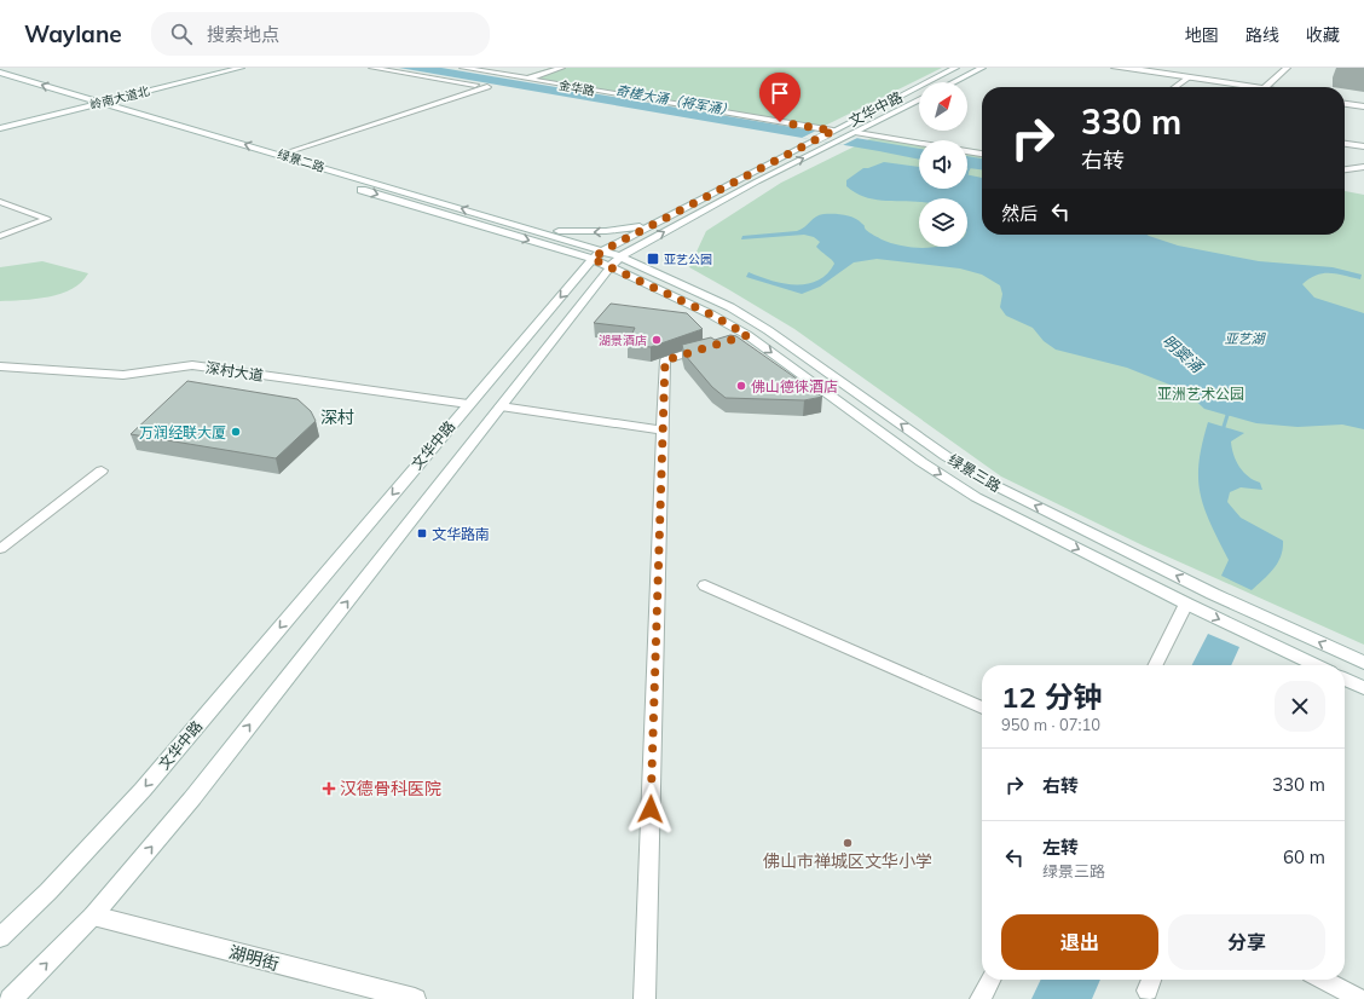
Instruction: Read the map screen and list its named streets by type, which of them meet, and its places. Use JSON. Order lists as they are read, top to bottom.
{
  "streets": {
    "main road": [
      "金华路",
      "岭南大道北",
      "文华中路",
      "绿景二路",
      "深村大道",
      "绿景三路",
      "湖明街"
    ]
  },
  "crossings": [
    ["金华路", "文华中路"],
    ["岭南大道北", "绿景二路"],
    ["文华中路", "绿景二路"],
    ["文华中路", "深村大道"],
    ["文华中路", "绿景三路"],
    ["文华中路", "湖明街"],
    ["绿景二路", "绿景三路"]
  ],
  "districts": ["深村"],
  "water": ["奇槎大涌（将军涌）", "亚艺湖", "明窦涌"],
  "parks": ["亚洲艺术公园"],
  "places": {
    "transit": ["亚艺公园", "文华路南"],
    "other": [
      "湖景酒店",
      "佛山德徕酒店",
      "万润经联大厦",
      "佛山市禅城区文华小学"
    ],
    "health": ["汉德骨科医院"]
  },
  "north": "top right",
  "page": {
    "header": "Waylane",
    "search": "搜索地点",
    "nav": ["地图", "路线", "收藏"],
    "turn": ["330 m", "右转"],
    "then": "然后",
    "heading": ["12 分钟", "950 m · 07:10"],
    "list": [
      {
        "name": "右转",
        "value": "330 m"
      },
      {
        "name": "左转",
        "note": "绿景三路",
        "value": "60 m"
      }
    ],
    "buttons": ["退出", "分享"]
  }
}
